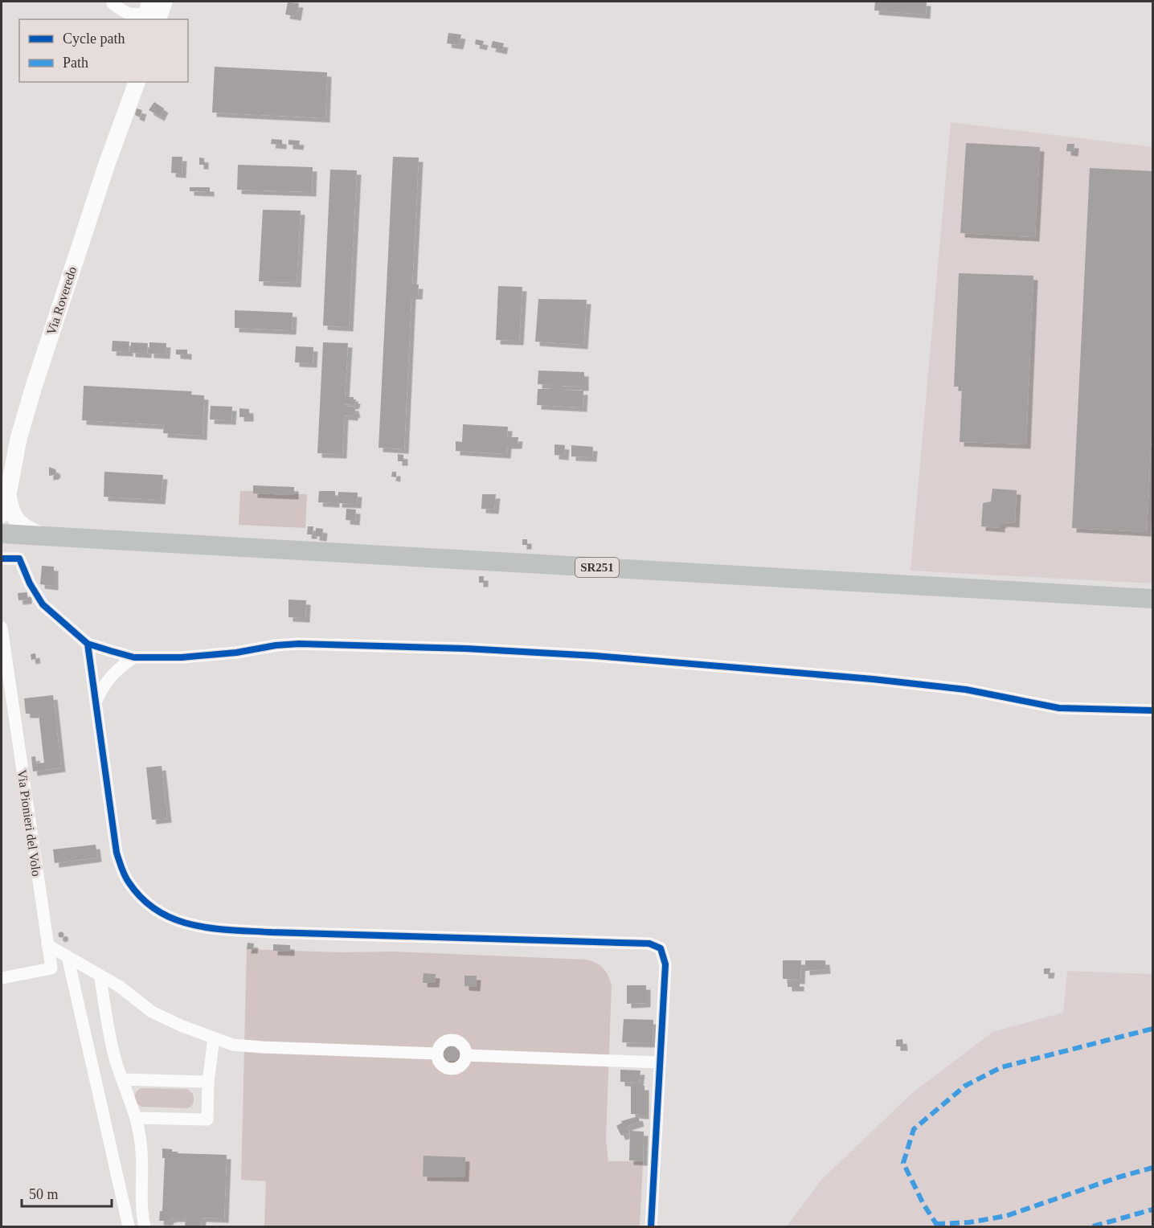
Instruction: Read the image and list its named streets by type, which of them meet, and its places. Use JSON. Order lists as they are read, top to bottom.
{
  "streets": {
    "main road": ["Via Roveredo", "SR251"],
    "street": ["Via Pionieri del Volo"]
  },
  "crossings": [
    ["Via Roveredo", "SR251"]
  ],
  "legend": ["Cycle path", "Path"],
  "scale_bar": "50 m"
}
